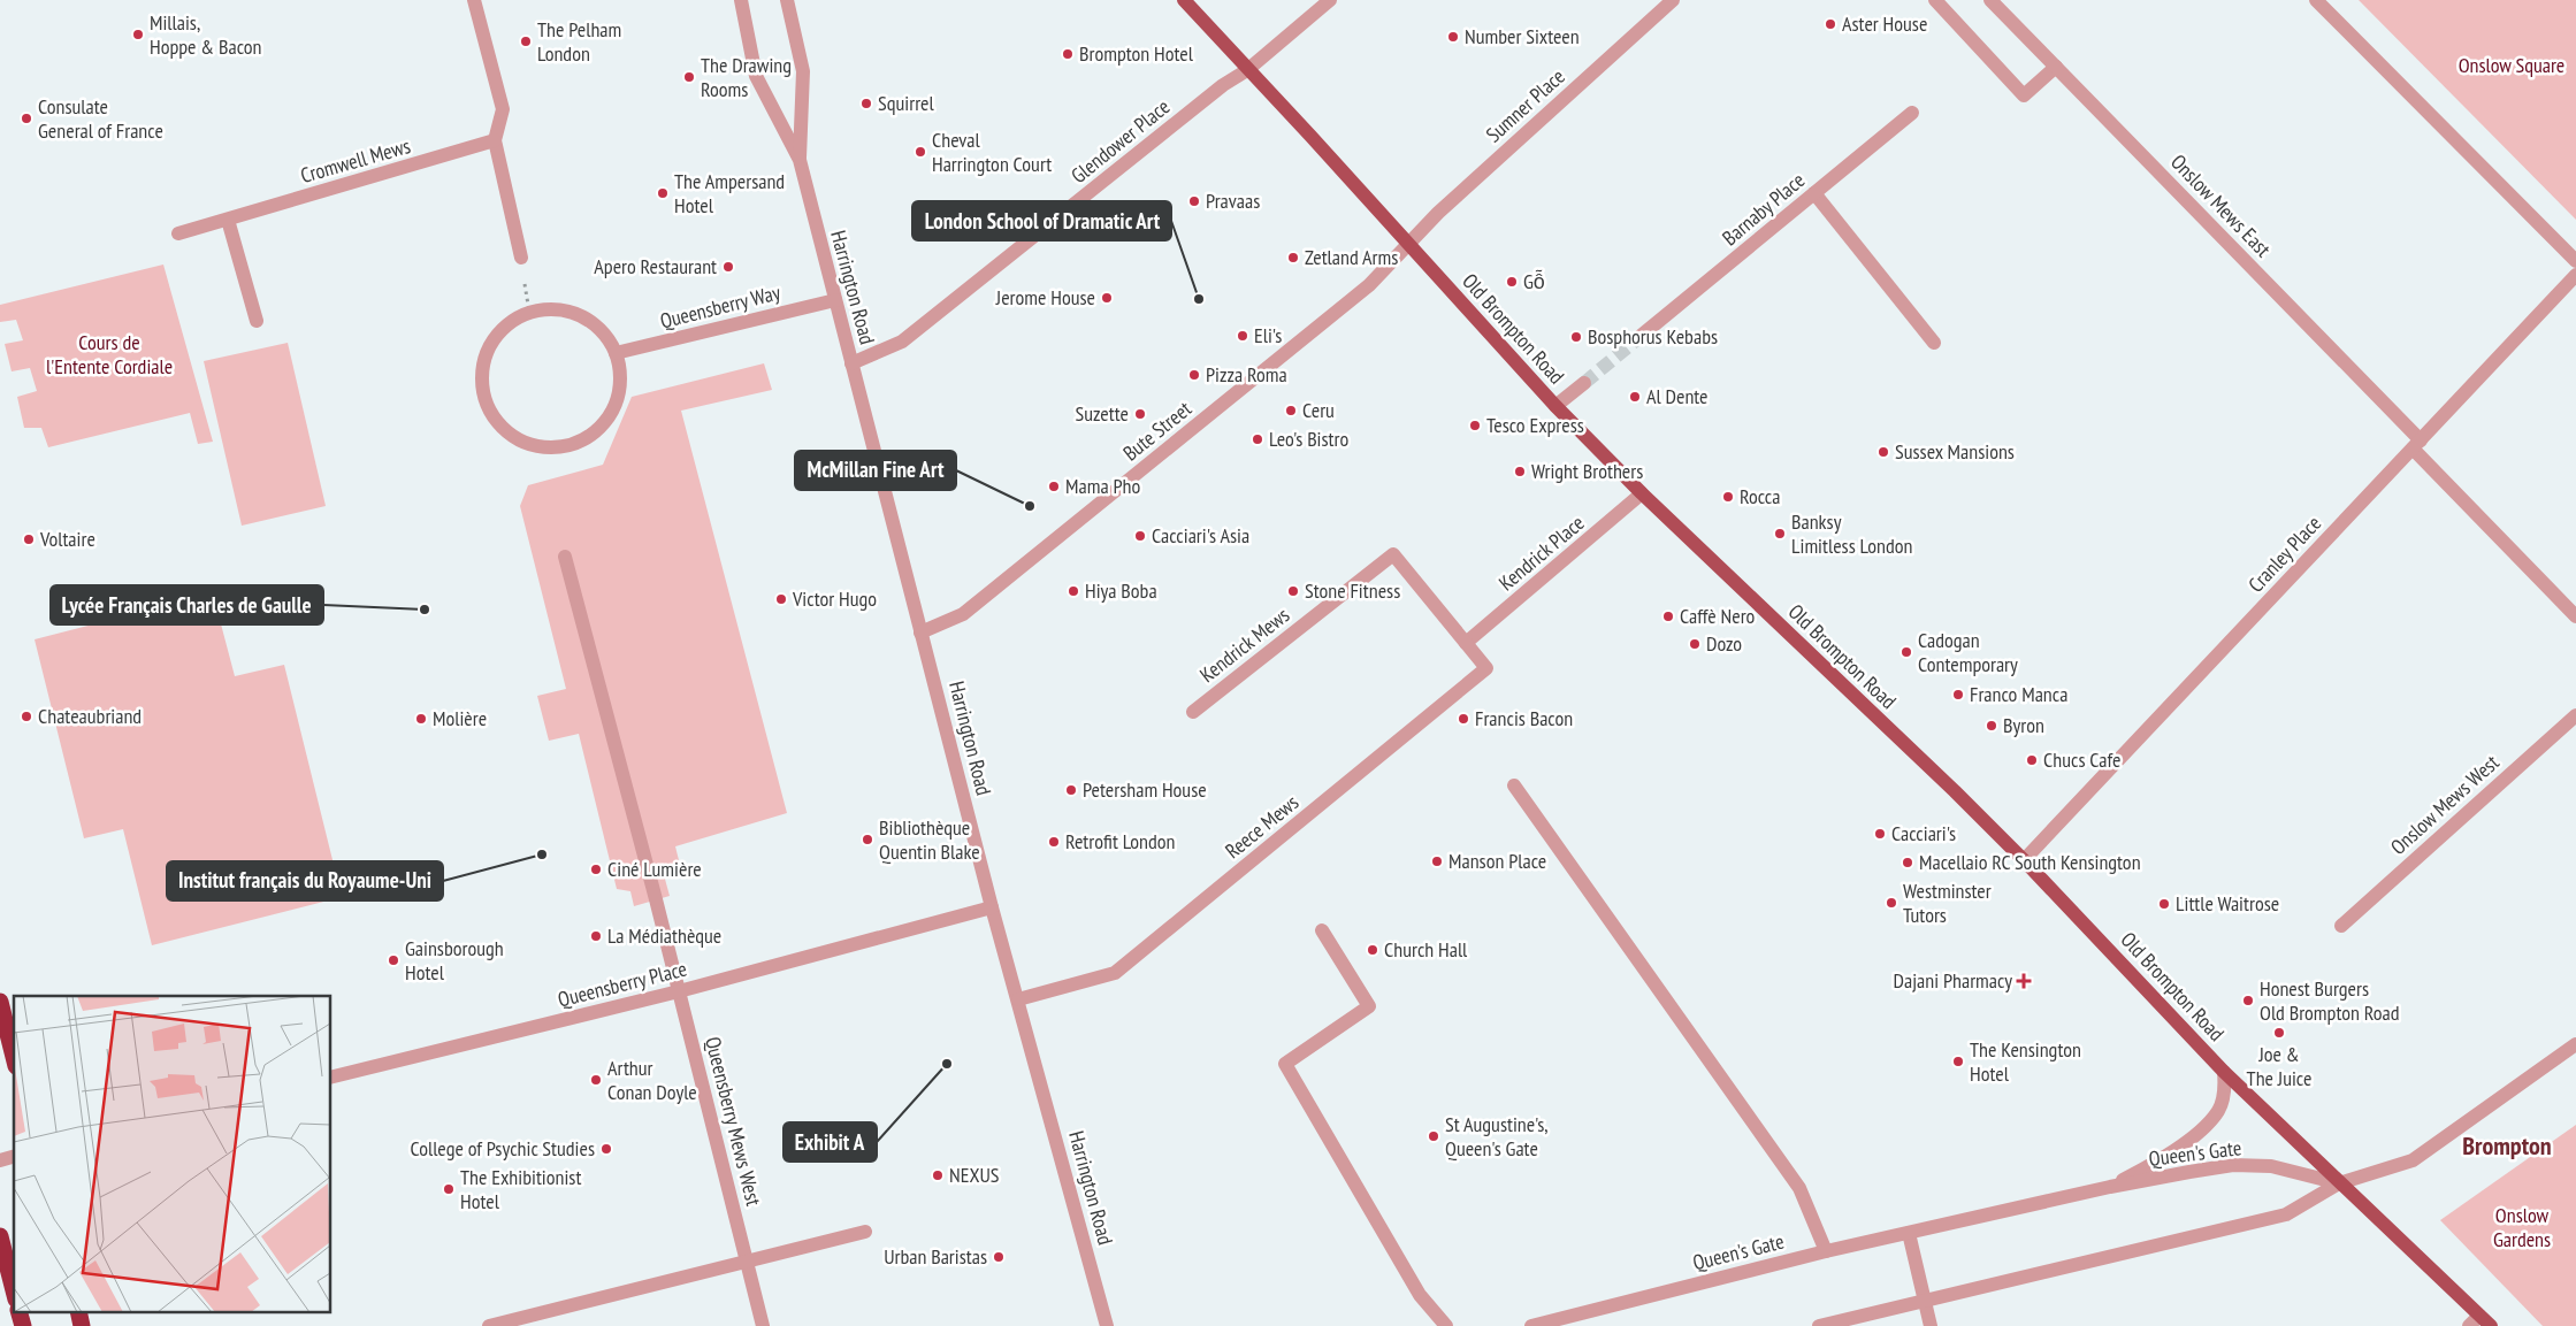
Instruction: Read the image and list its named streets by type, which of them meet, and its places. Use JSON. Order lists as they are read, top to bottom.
{
  "streets": {
    "main road": ["Old Brompton Road"],
    "street": [
      "Sumner Place",
      "Glendower Place",
      "Cromwell Mews",
      "Onslow Mews East",
      "Barnaby Place",
      "Harrington Road",
      "Queensberry Way",
      "Bute Street",
      "Kendrick Place",
      "Cranley Place",
      "Kendrick Mews",
      "Onslow Mews West",
      "Reece Mews",
      "Queensberry Place",
      "Queensberry Mews West",
      "Queen's Gate"
    ]
  },
  "crossings": [
    ["Sumner Place", "Old Brompton Road"],
    ["Sumner Place", "Bute Street"],
    ["Glendower Place", "Harrington Road"],
    ["Glendower Place", "Old Brompton Road"],
    ["Onslow Mews East", "Cranley Place"],
    ["Harrington Road", "Queensberry Way"],
    ["Harrington Road", "Bute Street"],
    ["Harrington Road", "Reece Mews"],
    ["Harrington Road", "Queensberry Place"],
    ["Old Brompton Road", "Bute Street"],
    ["Old Brompton Road", "Kendrick Place"],
    ["Old Brompton Road", "Cranley Place"],
    ["Old Brompton Road", "Queen's Gate"],
    ["Kendrick Place", "Kendrick Mews"],
    ["Kendrick Place", "Reece Mews"],
    ["Kendrick Mews", "Reece Mews"],
    ["Queensberry Place", "Queensberry Mews West"]
  ],
  "districts": ["Brompton"],
  "parks": ["Onslow Square", "Cours de l'Entente Cordiale", "Onslow Gardens"],
  "places": {
    "other": [
      "Aster House",
      "Millais, Hoppe & Bacon",
      "Number Sixteen",
      "The Pelham London",
      "Brompton Hotel",
      "The Drawing Rooms",
      "Squirrel",
      "Consulate General of France",
      "Cheval Harrington Court",
      "The Ampersand Hotel",
      "Pravaas",
      "Zetland Arms",
      "Apero Restaurant",
      "Gỗ",
      "Jerome House",
      "London School of Dramatic Art",
      "Eli's",
      "Bosphorus Kebabs",
      "Pizza Roma",
      "Al Dente",
      "Ceru",
      "Suzette",
      "Tesco Express",
      "Leo's Bistro",
      "Sussex Mansions",
      "Wright Brothers",
      "Mama Pho",
      "Rocca",
      "McMillan Fine Art",
      "Banksy Limitless London",
      "Cacciari's Asia",
      "Voltaire",
      "Hiya Boba",
      "Stone Fitness",
      "Victor Hugo",
      "Lycée Français Charles de Gaulle",
      "Caffè Nero",
      "Dozo",
      "Cadogan Contemporary",
      "Franco Manca",
      "Chateaubriand",
      "Molière",
      "Francis Bacon",
      "Byron",
      "Chucs Cafe",
      "Petersham House",
      "Cacciari's",
      "Bibliothèque Quentin Blake",
      "Retrofit London",
      "Institut français du Royaume-Uni",
      "Manson Place",
      "Macellaio RC South Kensington",
      "Ciné Lumière",
      "Westminster Tutors",
      "Little Waitrose",
      "La Médiathèque",
      "Church Hall",
      "Gainsborough Hotel",
      "Honest Burgers Old Brompton Road",
      "Joe & The Juice",
      "The Kensington Hotel",
      "Exhibit A",
      "Arthur Conan Doyle",
      "St Augustine's, Queen's Gate",
      "College of Psychic Studies",
      "NEXUS",
      "The Exhibitionist Hotel",
      "Urban Baristas"
    ],
    "health": ["Dajani Pharmacy"]
  }
}
